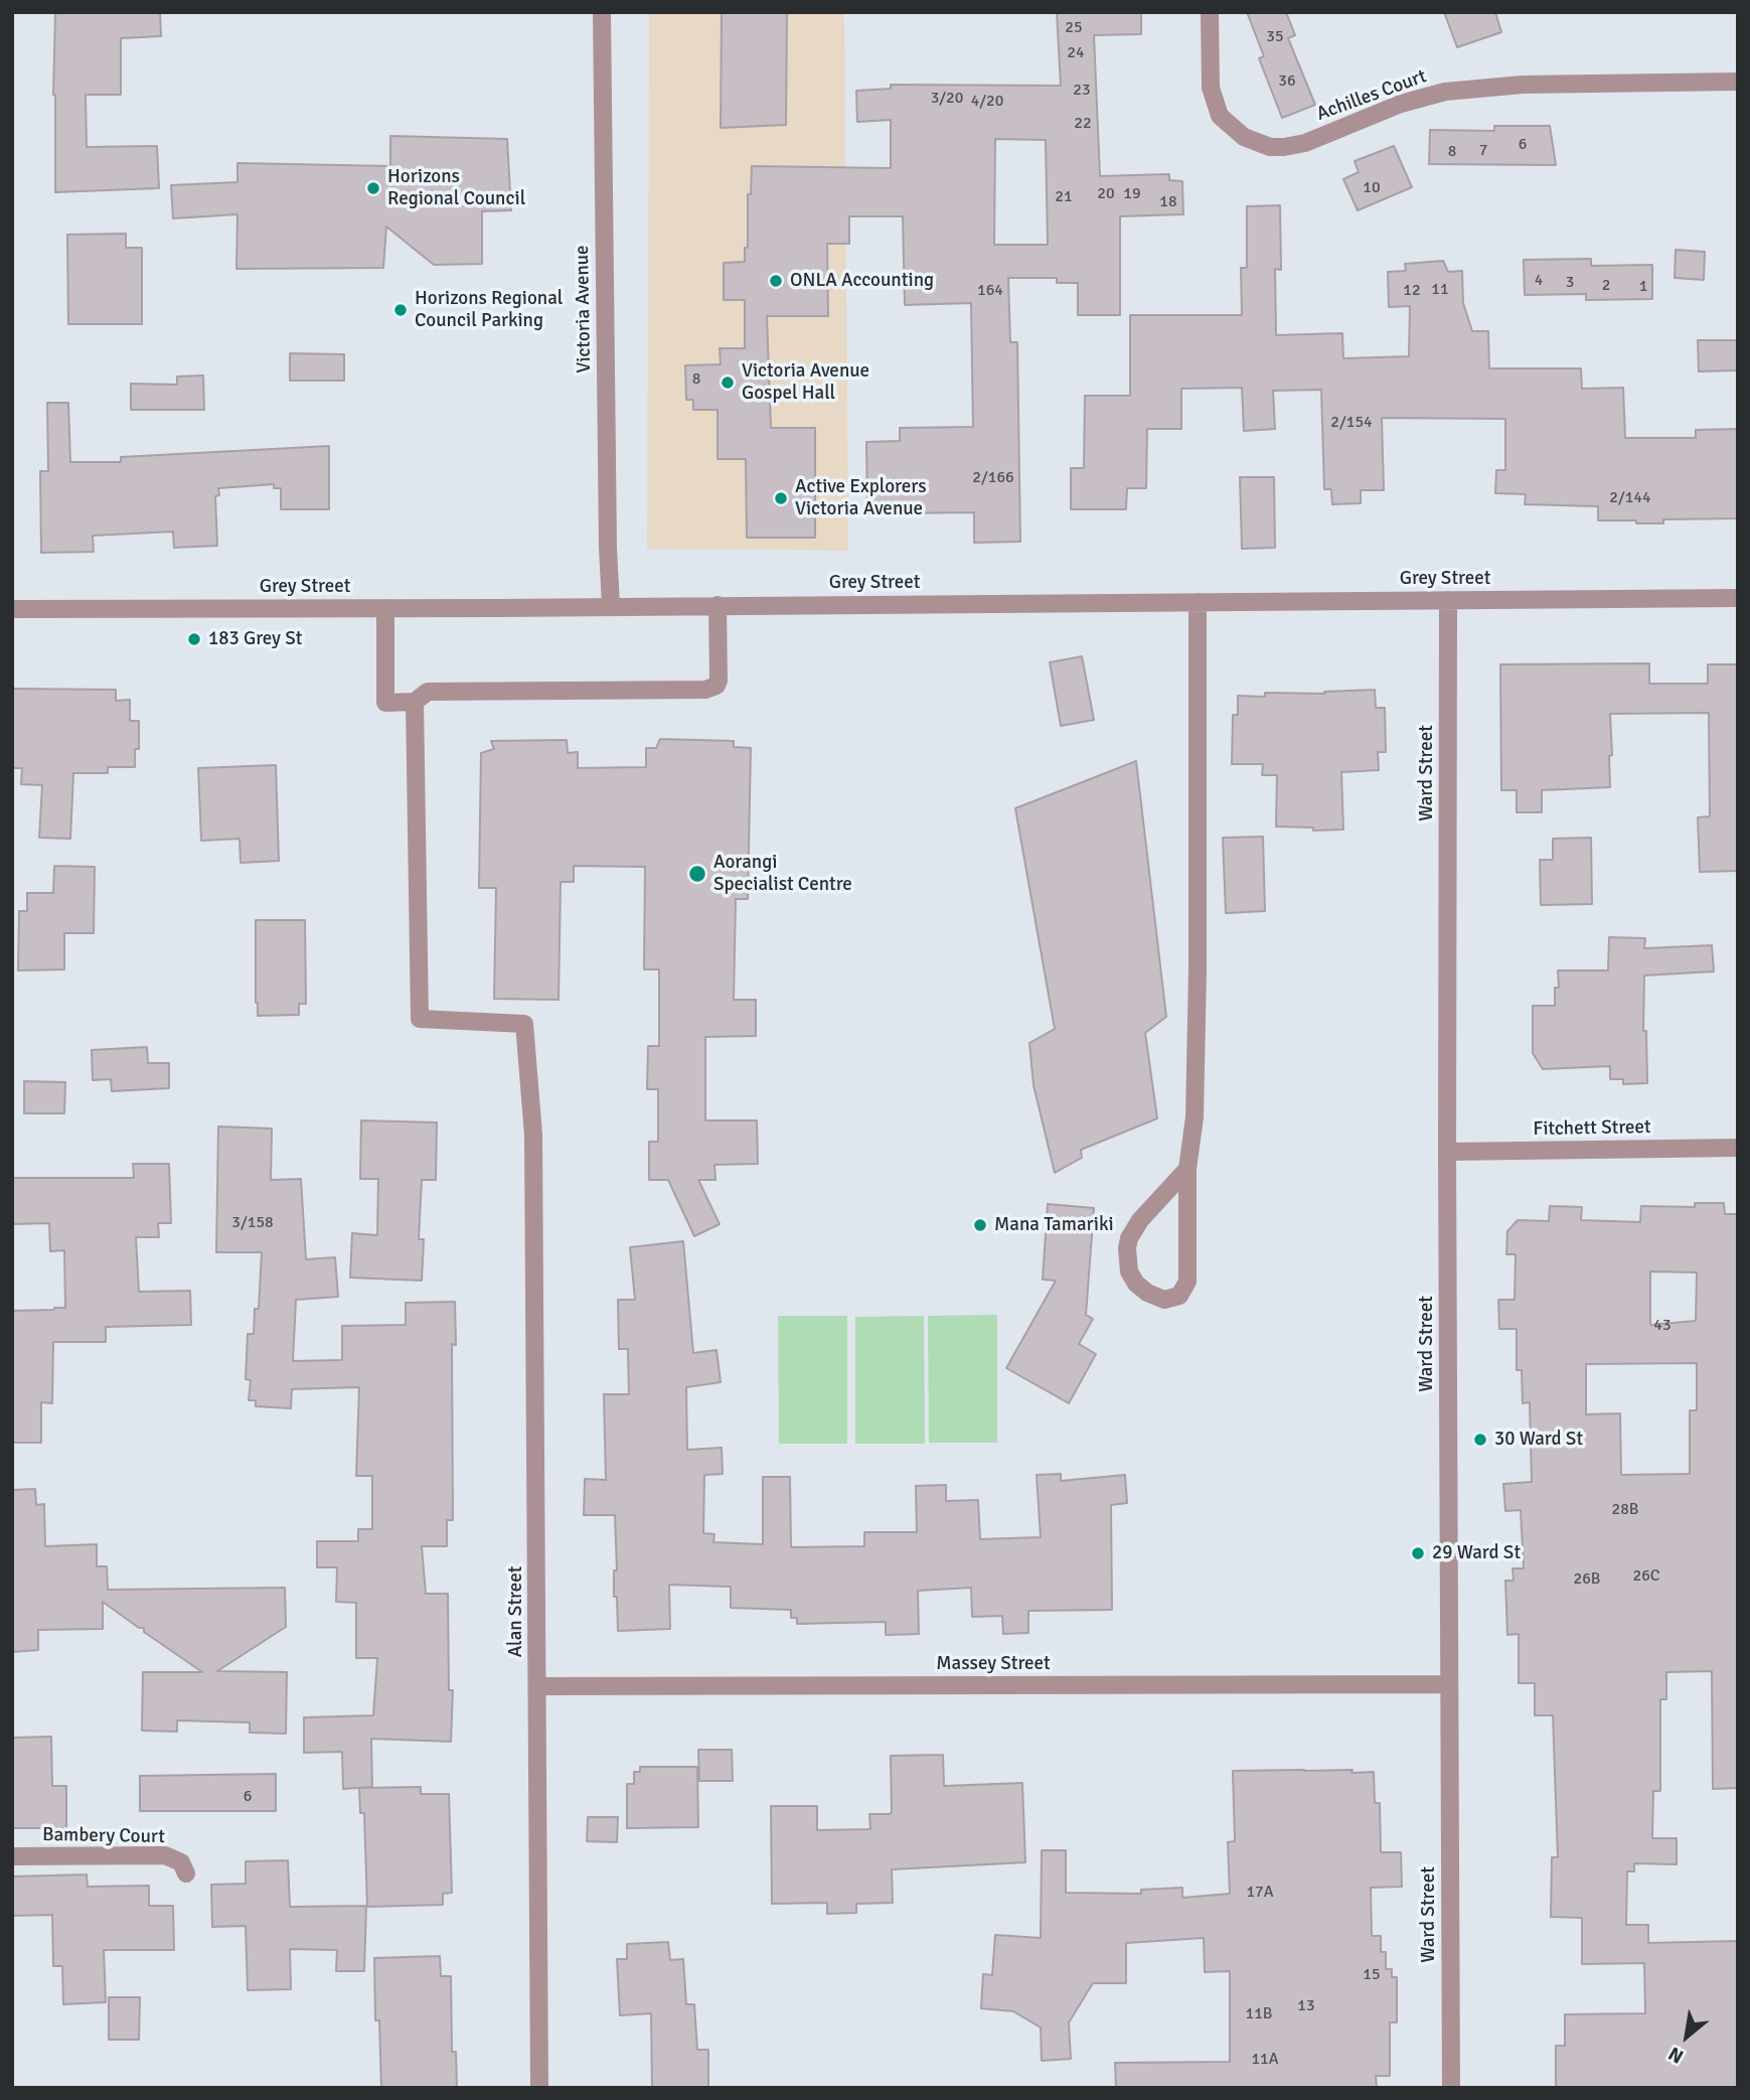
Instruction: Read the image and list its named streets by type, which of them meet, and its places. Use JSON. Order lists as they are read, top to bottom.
{
  "streets": {
    "street": [
      "Achilles Court",
      "Victoria Avenue",
      "Grey Street",
      "Ward Street",
      "Fitchett Street",
      "Alan Street",
      "Massey Street",
      "Bambery Court"
    ]
  },
  "crossings": [
    ["Victoria Avenue", "Grey Street"],
    ["Grey Street", "Ward Street"],
    ["Ward Street", "Fitchett Street"],
    ["Ward Street", "Massey Street"],
    ["Alan Street", "Massey Street"]
  ],
  "places": [
    "Horizons Regional Council",
    "ONLA Accounting",
    "Horizons Regional Council Parking",
    "Victoria Avenue Gospel Hall",
    "Active Explorers Victoria Avenue",
    "183 Grey St",
    "Aorangi Specialist Centre",
    "Mana Tamariki",
    "30 Ward St",
    "29 Ward St"
  ],
  "house_numbers": [
    "25",
    "35",
    "24",
    "36",
    "23",
    "3/20",
    "4/20",
    "22",
    "6",
    "7",
    "8",
    "10",
    "20",
    "19",
    "21",
    "18",
    "4",
    "3",
    "2",
    "1",
    "11",
    "164",
    "12",
    "8",
    "2/154",
    "2/166",
    "2/144",
    "3/158",
    "43",
    "28B",
    "26C",
    "26B",
    "6",
    "17A",
    "15",
    "13",
    "11B",
    "11A"
  ],
  "north": "bottom left"
}
